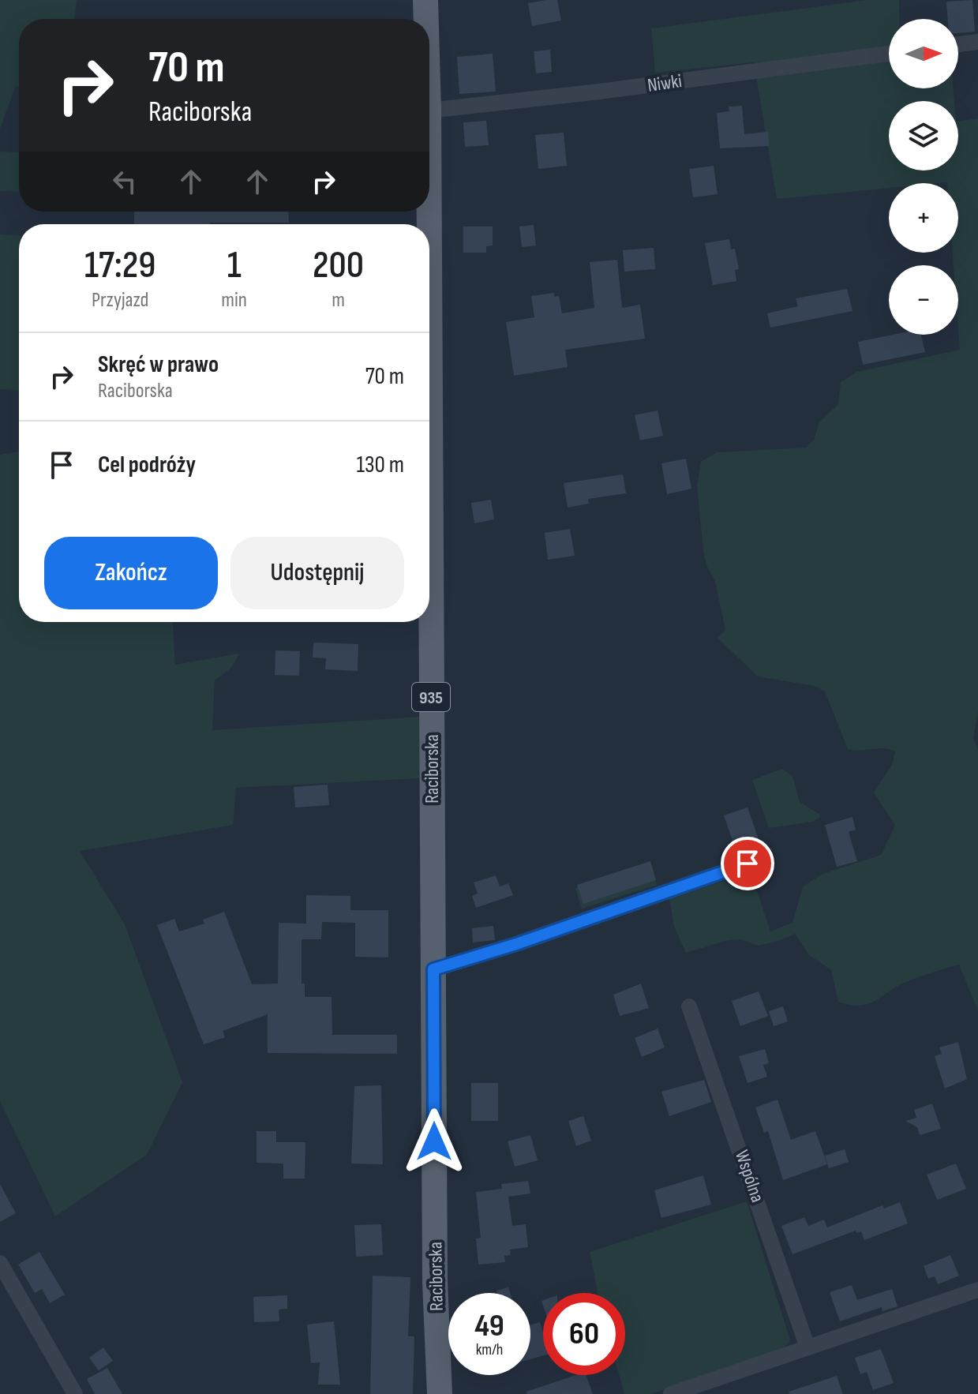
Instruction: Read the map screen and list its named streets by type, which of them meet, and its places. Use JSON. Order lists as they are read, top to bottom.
{
  "streets": {
    "main road": ["935", "Raciborska"],
    "street": ["Niwki", "Wspólna"]
  },
  "north": "right",
  "page": {
    "map_buttons": ["+", "−"],
    "turn": ["70 m", "Raciborska"],
    "eta": [
      "17:29",
      "Przyjazd",
      "1",
      "min",
      "200",
      "m"
    ],
    "list": [
      {
        "name": "Skręć w prawo",
        "note": "Raciborska",
        "value": "70 m"
      },
      {
        "name": "Cel podróży",
        "value": "130 m"
      }
    ],
    "buttons": ["Zakończ", "Udostępnij"],
    "speed": "49 km/h",
    "limit": "60"
  }
}
